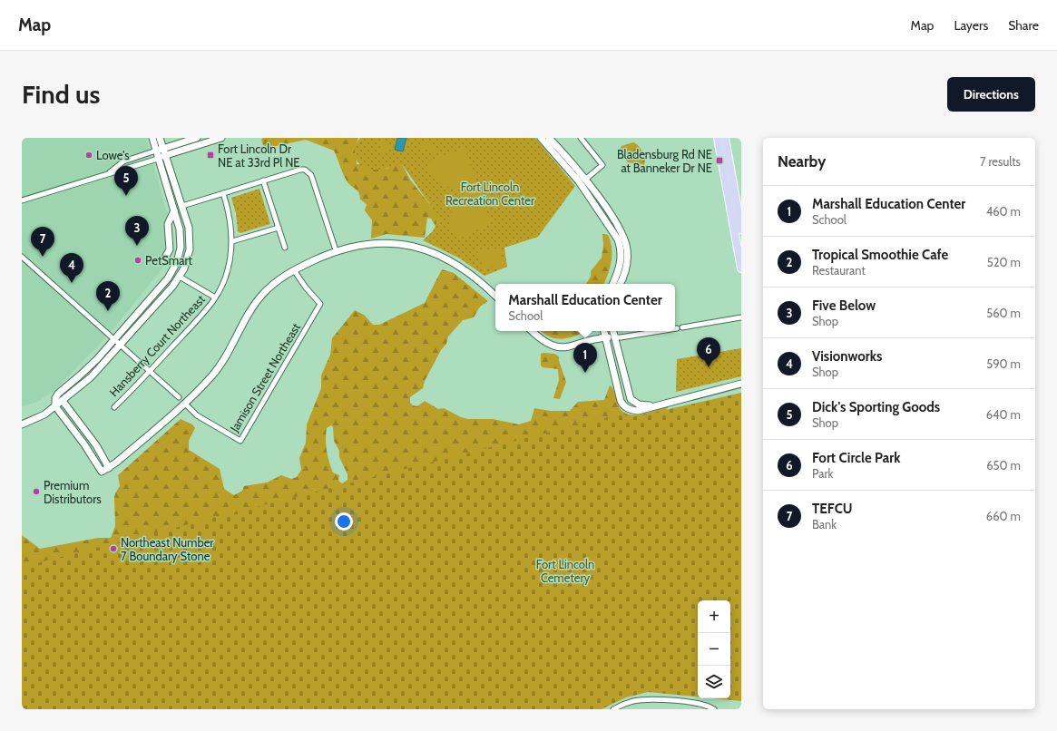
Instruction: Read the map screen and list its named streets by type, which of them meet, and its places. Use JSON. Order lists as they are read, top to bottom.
{
  "streets": {
    "street": ["Hansberry Court Northeast", "Jamison Street Northeast"]
  },
  "parks": ["Fort Lincoln Recreation Center", "Fort Lincoln Cemetery"],
  "places": {
    "other": [
      "Lowe's",
      "PetSmart",
      "Premium Distributors",
      "Northeast Number 7 Boundary Stone"
    ],
    "transit": ["Fort Lincoln Dr NE at 33rd Pl NE", "Bladensburg Rd NE at Banneker Dr NE"]
  },
  "page": {
    "header": "Map",
    "nav": ["Map", "Layers", "Share"],
    "buttons": "Directions",
    "title": "Find us",
    "heading": ["Nearby", "7 results"],
    "pins": [
      "5",
      "3",
      "7",
      "4",
      "2",
      "6",
      "1"
    ],
    "list": [
      {
        "mark": "1",
        "name": "Marshall Education Center",
        "note": "School",
        "value": "460 m"
      },
      {
        "mark": "2",
        "name": "Tropical Smoothie Cafe",
        "note": "Restaurant",
        "value": "520 m"
      },
      {
        "mark": "3",
        "name": "Five Below",
        "note": "Shop",
        "value": "560 m"
      },
      {
        "mark": "4",
        "name": "Visionworks",
        "note": "Shop",
        "value": "590 m"
      },
      {
        "mark": "5",
        "name": "Dick's Sporting Goods",
        "note": "Shop",
        "value": "640 m"
      },
      {
        "mark": "6",
        "name": "Fort Circle Park",
        "note": "Park",
        "value": "650 m"
      },
      {
        "mark": "7",
        "name": "TEFCU",
        "note": "Bank",
        "value": "660 m"
      }
    ],
    "popup": ["Marshall Education Center", "School"],
    "map_buttons": ["+", "−"]
  }
}
